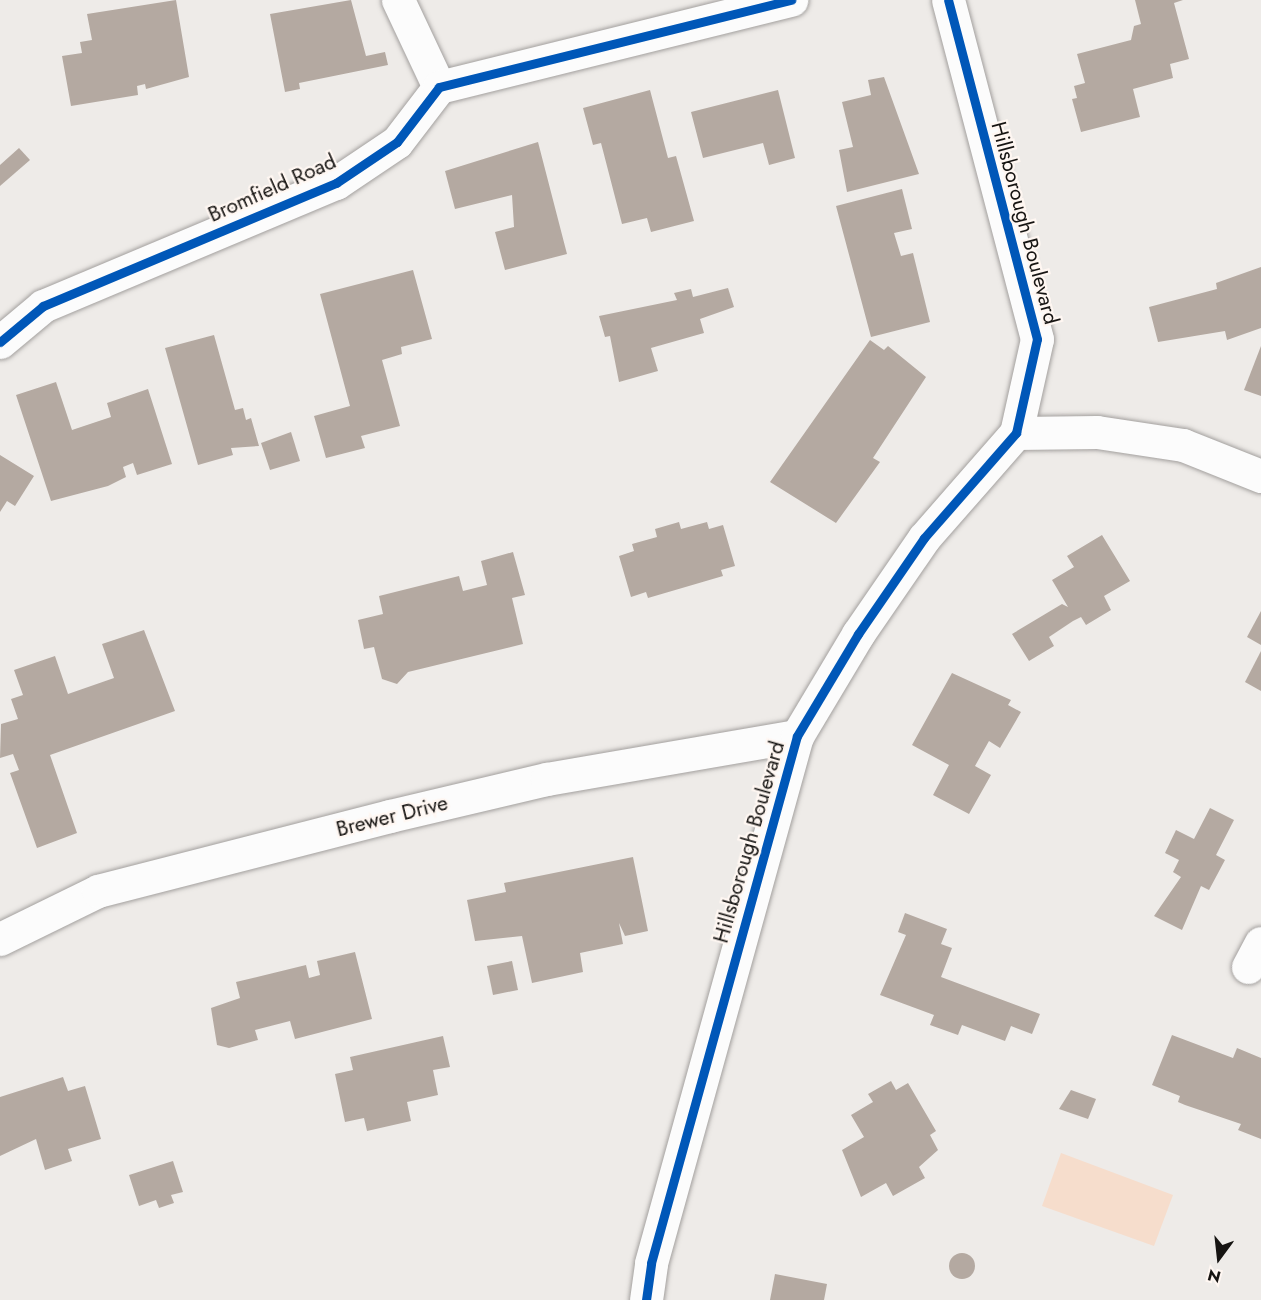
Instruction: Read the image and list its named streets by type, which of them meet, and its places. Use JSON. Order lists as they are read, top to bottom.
{
  "streets": {
    "street": ["Bromfield Road", "Hillsborough Boulevard", "Brewer Drive"]
  },
  "crossings": [
    ["Hillsborough Boulevard", "Brewer Drive"]
  ],
  "north": "bottom"
}
